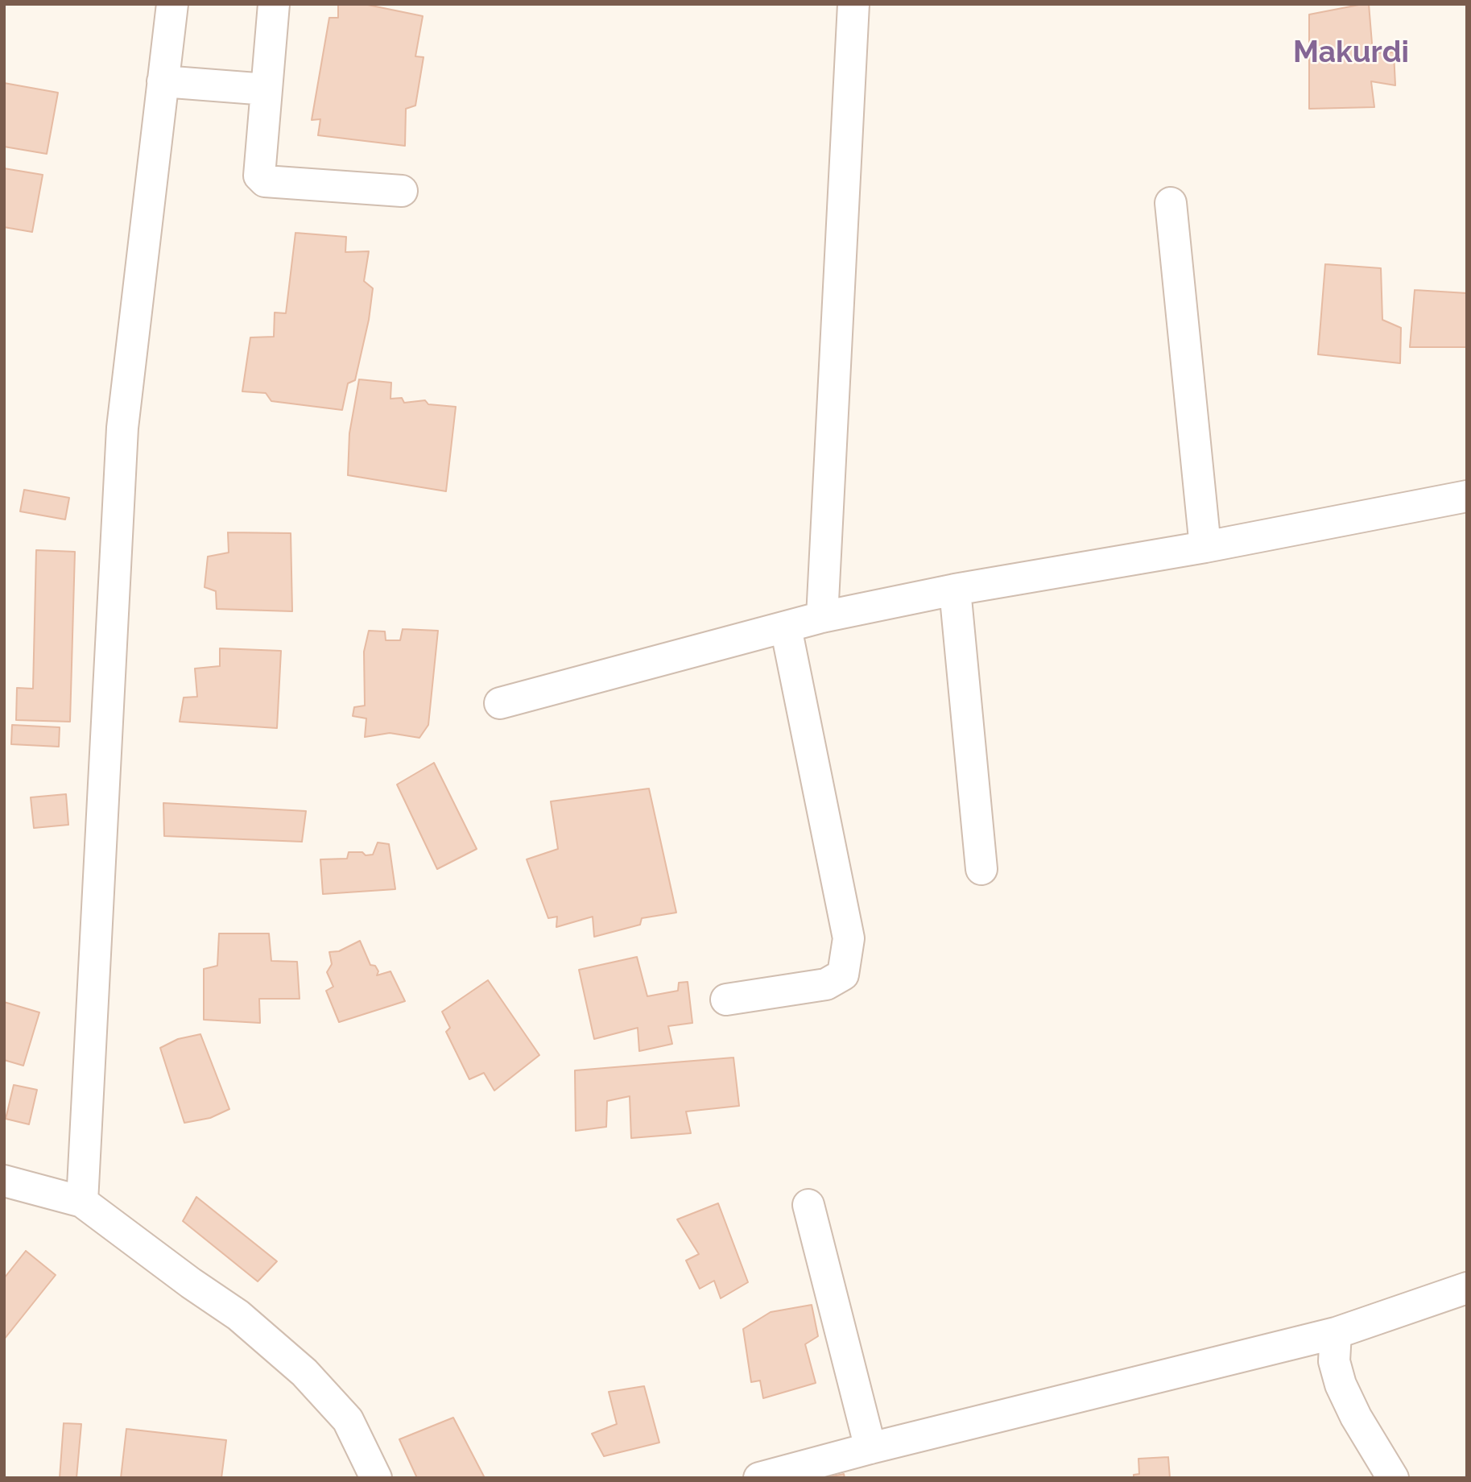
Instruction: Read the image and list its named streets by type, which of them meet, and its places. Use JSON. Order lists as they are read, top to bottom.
{
  "districts": ["Makurdi"]
}
